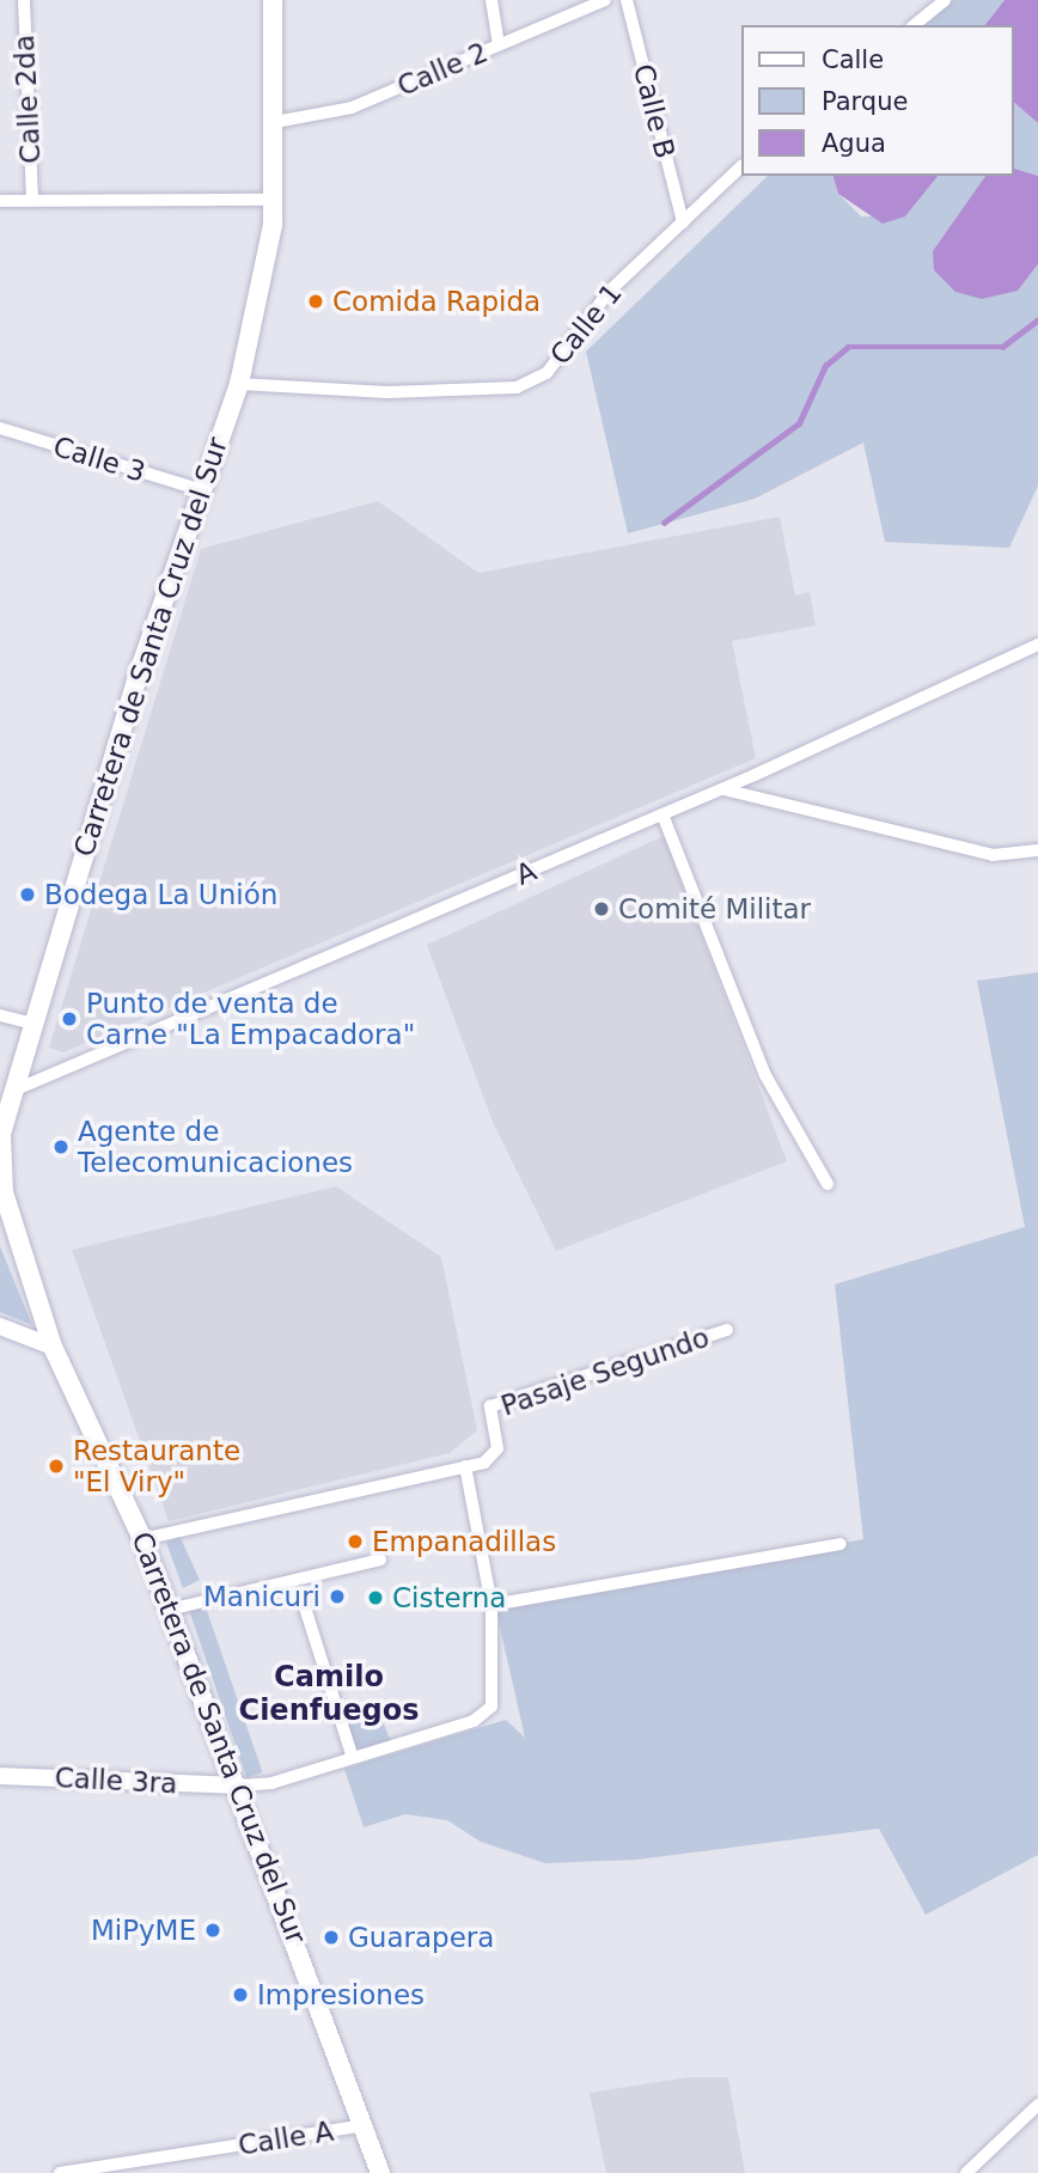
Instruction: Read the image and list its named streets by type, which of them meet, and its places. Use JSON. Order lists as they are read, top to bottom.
{
  "streets": {
    "main road": ["Carretera de Santa Cruz del Sur"],
    "street": [
      "Calle 2",
      "Calle 2da",
      "Calle B",
      "Calle 1",
      "Calle 3",
      "A",
      "Pasaje Segundo",
      "Calle 3ra",
      "Calle A"
    ]
  },
  "crossings": [
    ["Calle 2", "Carretera de Santa Cruz del Sur"],
    ["Calle B", "Calle 1"],
    ["Calle 1", "Carretera de Santa Cruz del Sur"],
    ["Calle 3", "Carretera de Santa Cruz del Sur"],
    ["Carretera de Santa Cruz del Sur", "A"],
    ["Carretera de Santa Cruz del Sur", "Pasaje Segundo"],
    ["Carretera de Santa Cruz del Sur", "Calle 3ra"],
    ["Carretera de Santa Cruz del Sur", "Calle A"]
  ],
  "districts": ["Camilo Cienfuegos"],
  "places": [
    "Comida Rapida",
    "Bodega La Unión",
    "Comité Militar",
    "Punto de venta de Carne \"La Empacadora\"",
    "Agente de Telecomunicaciones",
    "Restaurante \"El Viry\"",
    "Empanadillas",
    "Manicuri",
    "Cisterna",
    "MiPyME",
    "Guarapera",
    "Impresiones"
  ],
  "legend": ["Calle", "Parque", "Agua"]
}
